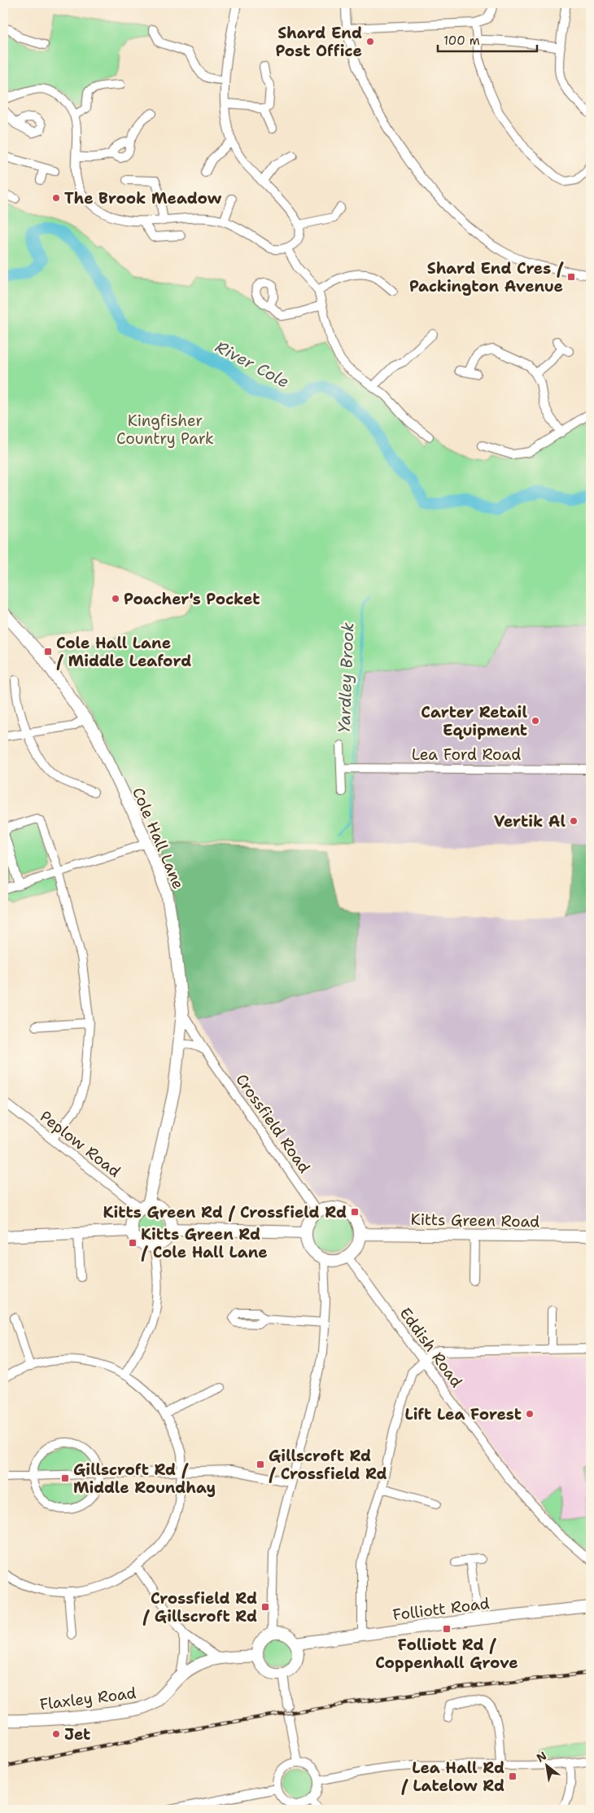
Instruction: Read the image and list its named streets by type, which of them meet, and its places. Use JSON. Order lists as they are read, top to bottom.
{
  "streets": {
    "street": [
      "Lea Ford Road",
      "Cole Hall Lane",
      "Crossfield Road",
      "Peplow Road",
      "Kitts Green Road",
      "Eddish Road",
      "Folliott Road",
      "Flaxley Road"
    ]
  },
  "crossings": [
    ["Cole Hall Lane", "Crossfield Road"],
    ["Cole Hall Lane", "Peplow Road"],
    ["Crossfield Road", "Kitts Green Road"],
    ["Crossfield Road", "Eddish Road"],
    ["Kitts Green Road", "Eddish Road"],
    ["Folliott Road", "Flaxley Road"]
  ],
  "water": ["River Cole", "Yardley Brook"],
  "parks": ["Kingfisher Country Park"],
  "places": {
    "other": [
      "Shard End Post Office",
      "The Brook Meadow",
      "Poacher's Pocket",
      "Carter Retail Equipment",
      "Vertik Al",
      "Lift Lea Forest",
      "Jet"
    ],
    "transit": [
      "Shard End Cres / Packington Avenue",
      "Cole Hall Lane / Middle Leaford",
      "Kitts Green Rd / Crossfield Rd",
      "Kitts Green Rd / Cole Hall Lane",
      "Gillscroft Rd / Crossfield Rd",
      "Gillscroft Rd / Middle Roundhay",
      "Crossfield Rd / Gillscroft Rd",
      "Folliott Rd / Coppenhall Grove",
      "Lea Hall Rd / Latelow Rd"
    ]
  },
  "scale_bar": "100 m",
  "north": "top left"
}
